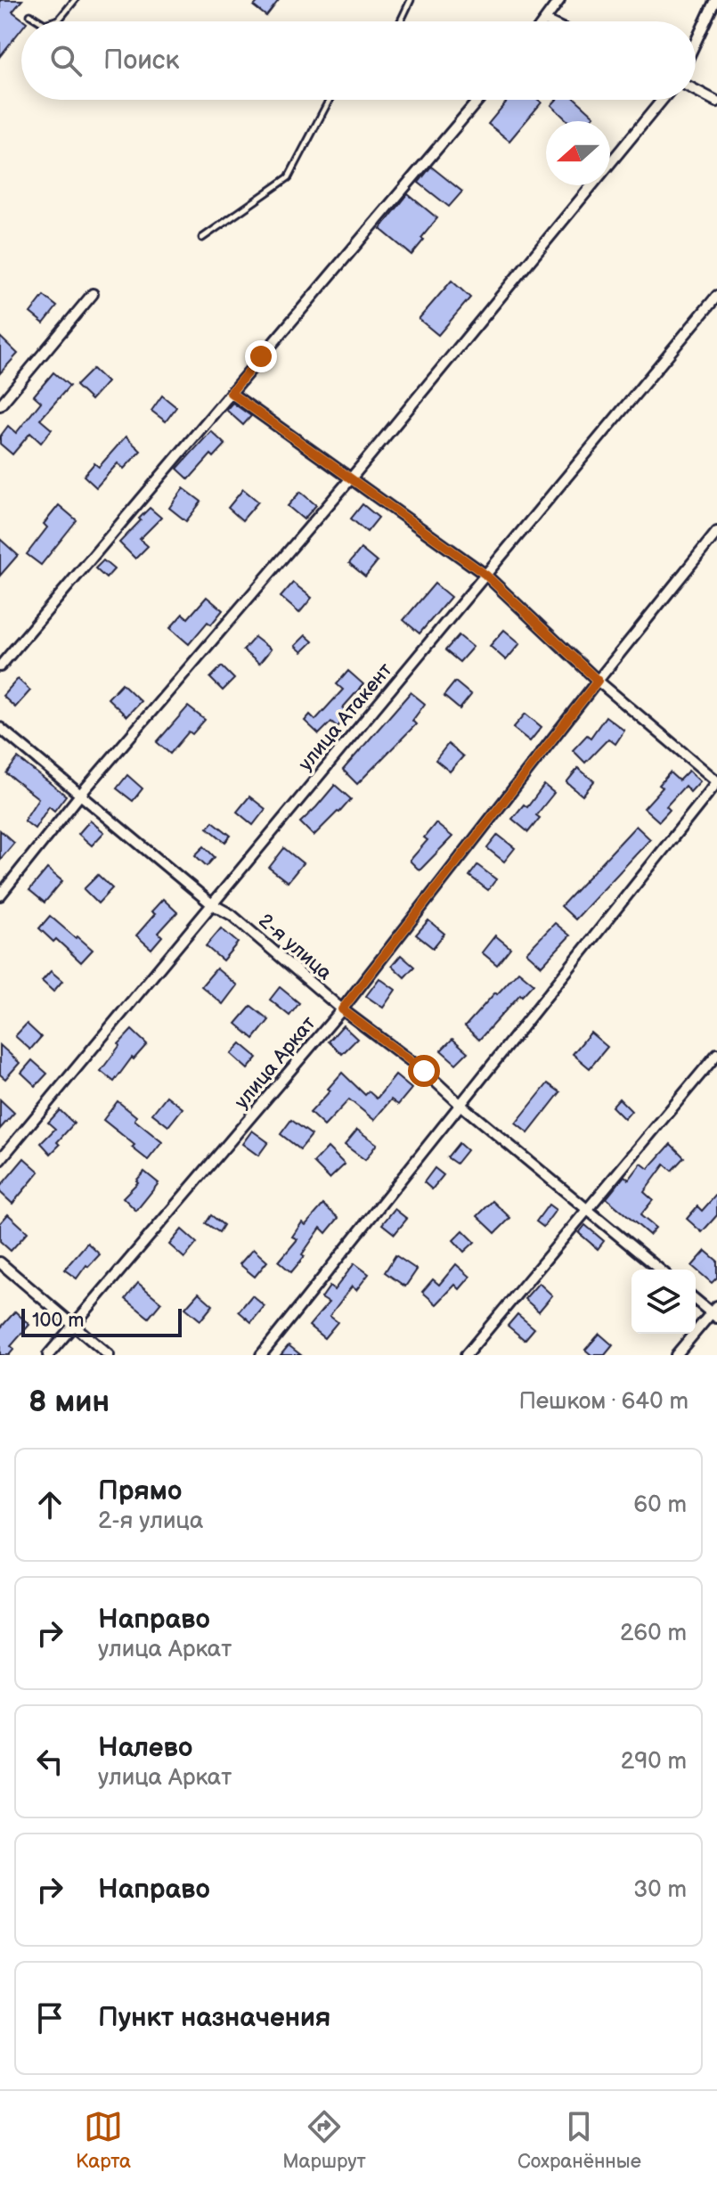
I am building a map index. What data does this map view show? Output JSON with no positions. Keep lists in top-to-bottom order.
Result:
{
  "streets": {
    "street": ["улица Атакент", "2-я улица", "улица Аркат"]
  },
  "crossings": [
    ["улица Атакент", "2-я улица"],
    ["2-я улица", "улица Аркат"]
  ],
  "scale_bar": "100 m",
  "north": "left",
  "page": {
    "search": "Поиск",
    "scale": "100 m",
    "heading": ["8 мин", "Пешком · 640 m"],
    "list": [
      ["Прямо", "2-я улица", "60 m"],
      ["Направо", "улица Аркат", "260 m"],
      ["Налево", "улица Аркат", "290 m"],
      ["Направо", "30 m"],
      "Пункт назначения"
    ],
    "nav": ["Карта", "Маршрут", "Сохранённые"]
  }
}
